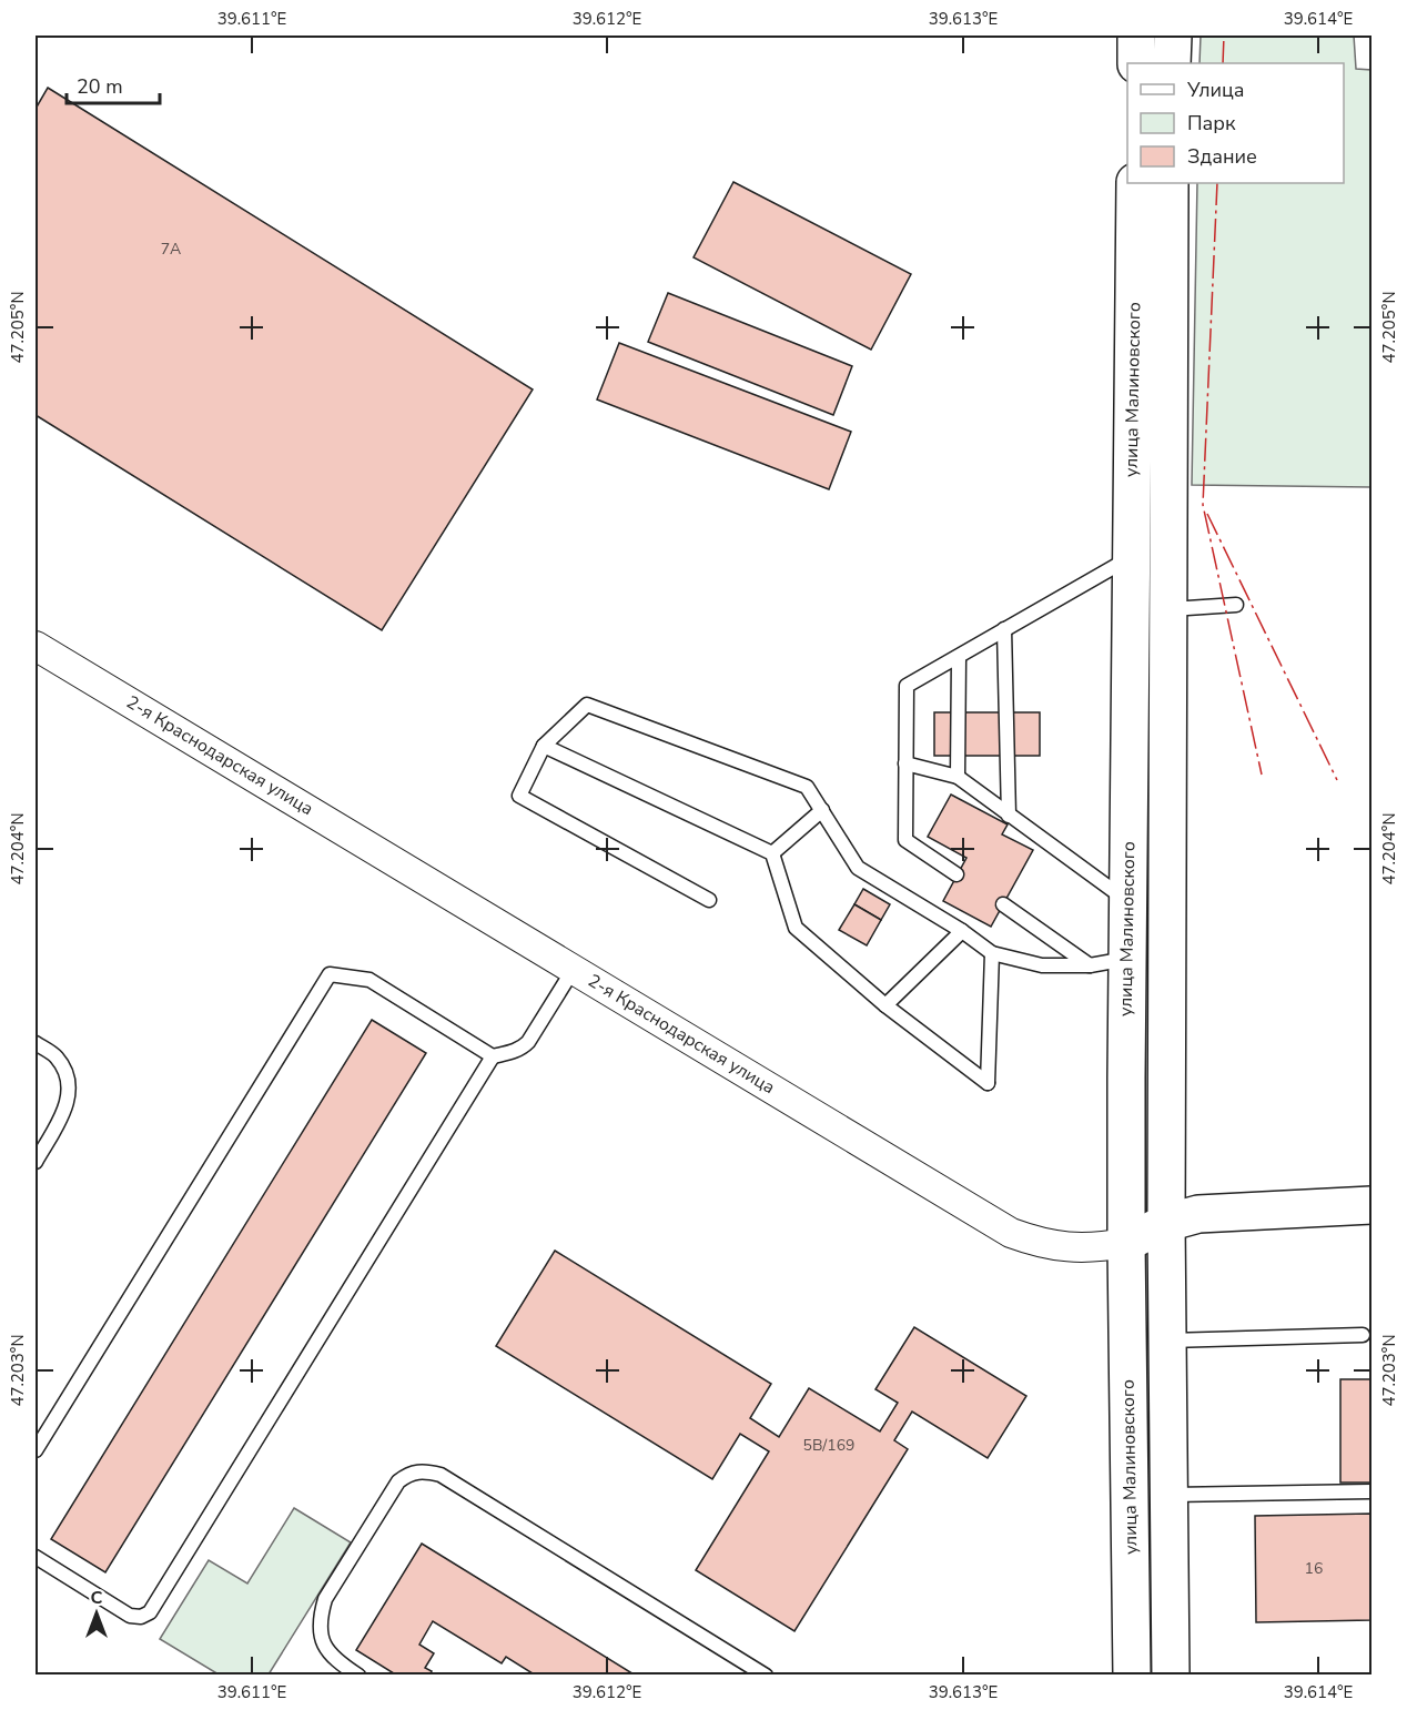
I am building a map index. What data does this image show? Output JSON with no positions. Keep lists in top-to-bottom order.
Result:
{
  "streets": {
    "main road": ["улица Малиновского", "2-я Краснодарская улица"]
  },
  "crossings": [
    ["улица Малиновского", "2-я Краснодарская улица"]
  ],
  "house_numbers": ["7А", "5В/169", "16"],
  "legend": ["Улица", "Парк", "Здание"],
  "scale_bar": "20 m",
  "north": "top",
  "coordinates": [
    "39.611°E",
    "39.612°E",
    "39.613°E",
    "39.614°E",
    "47.205°N",
    "47.204°N",
    "47.203°N"
  ]
}
